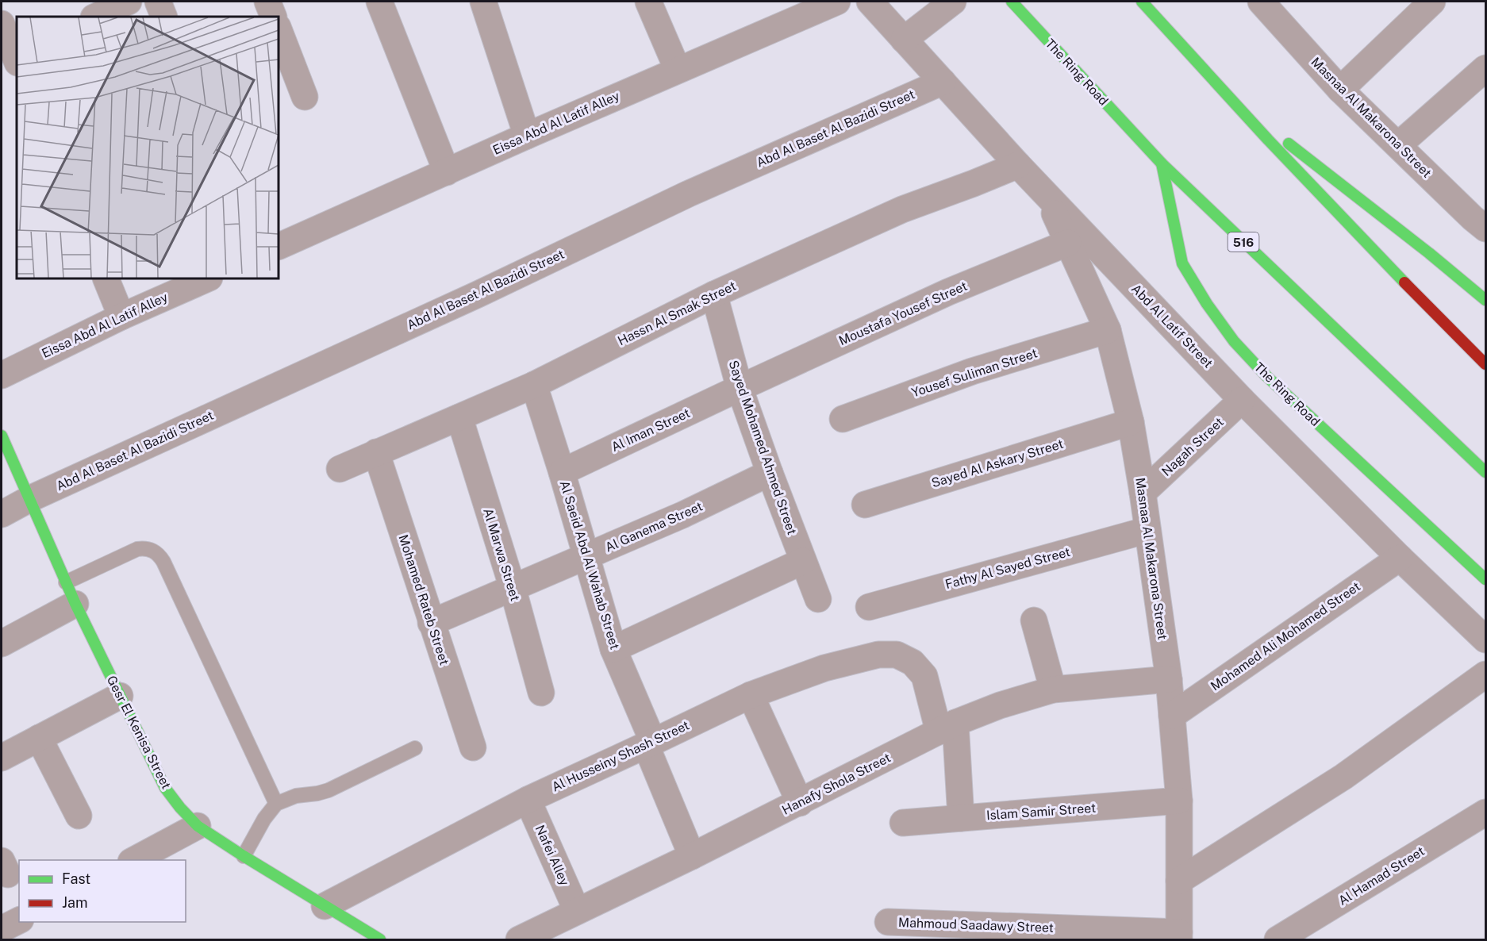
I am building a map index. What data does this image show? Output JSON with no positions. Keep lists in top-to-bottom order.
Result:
{
  "streets": {
    "main road": ["The Ring Road", "516", "Gesr El Kenisa Street"],
    "street": [
      "Masnaa Al Makarona Street",
      "Eissa Abd Al Latif Alley",
      "Abd Al Baset Al Bazidi Street",
      "Hassn Al Smak Street",
      "Moustafa Yousef Street",
      "Abd Al Latif Street",
      "Yousef Suliman Street",
      "Al Iman Street",
      "Nagah Street",
      "Sayed Mohamed Ahmed Street",
      "Sayed Al Askary Street",
      "Al Ganema Street",
      "Al Marwa Street",
      "Al Saeid Abd Al Wahab Street",
      "Fathy Al Sayed Street",
      "Mohamed Rateb Street",
      "Mohamed Ali Mohamed Street",
      "Al Husseiny Shash Street",
      "Hanafy Shola Street",
      "Islam Samir Street",
      "Nafei Alley",
      "Al Hamad Street",
      "Mahmoud Saadawy Street"
    ]
  },
  "crossings": [
    ["Masnaa Al Makarona Street", "Moustafa Yousef Street"],
    ["Masnaa Al Makarona Street", "Abd Al Latif Street"],
    ["Masnaa Al Makarona Street", "Yousef Suliman Street"],
    ["Masnaa Al Makarona Street", "Nagah Street"],
    ["Masnaa Al Makarona Street", "Sayed Al Askary Street"],
    ["Masnaa Al Makarona Street", "Fathy Al Sayed Street"],
    ["Masnaa Al Makarona Street", "Mohamed Ali Mohamed Street"],
    ["Masnaa Al Makarona Street", "Hanafy Shola Street"],
    ["Masnaa Al Makarona Street", "Islam Samir Street"],
    ["Masnaa Al Makarona Street", "Mahmoud Saadawy Street"],
    ["Abd Al Baset Al Bazidi Street", "Abd Al Latif Street"],
    ["Abd Al Baset Al Bazidi Street", "Gesr El Kenisa Street"],
    ["Hassn Al Smak Street", "Abd Al Latif Street"],
    ["Hassn Al Smak Street", "Sayed Mohamed Ahmed Street"],
    ["Hassn Al Smak Street", "Al Marwa Street"],
    ["Hassn Al Smak Street", "Al Saeid Abd Al Wahab Street"],
    ["Hassn Al Smak Street", "Mohamed Rateb Street"],
    ["Moustafa Yousef Street", "Al Iman Street"],
    ["Moustafa Yousef Street", "Sayed Mohamed Ahmed Street"],
    ["Abd Al Latif Street", "Nagah Street"],
    ["Abd Al Latif Street", "Mohamed Ali Mohamed Street"],
    ["Al Iman Street", "Sayed Mohamed Ahmed Street"],
    ["Al Iman Street", "Al Saeid Abd Al Wahab Street"],
    ["Sayed Mohamed Ahmed Street", "Al Ganema Street"],
    ["Al Ganema Street", "Al Marwa Street"],
    ["Al Ganema Street", "Al Saeid Abd Al Wahab Street"],
    ["Al Ganema Street", "Mohamed Rateb Street"],
    ["Al Saeid Abd Al Wahab Street", "Al Husseiny Shash Street"],
    ["Al Saeid Abd Al Wahab Street", "Hanafy Shola Street"],
    ["Gesr El Kenisa Street", "Al Husseiny Shash Street"],
    ["Al Husseiny Shash Street", "Hanafy Shola Street"],
    ["Al Husseiny Shash Street", "Nafei Alley"],
    ["Hanafy Shola Street", "Nafei Alley"]
  ],
  "legend": ["Fast", "Jam"]
}
